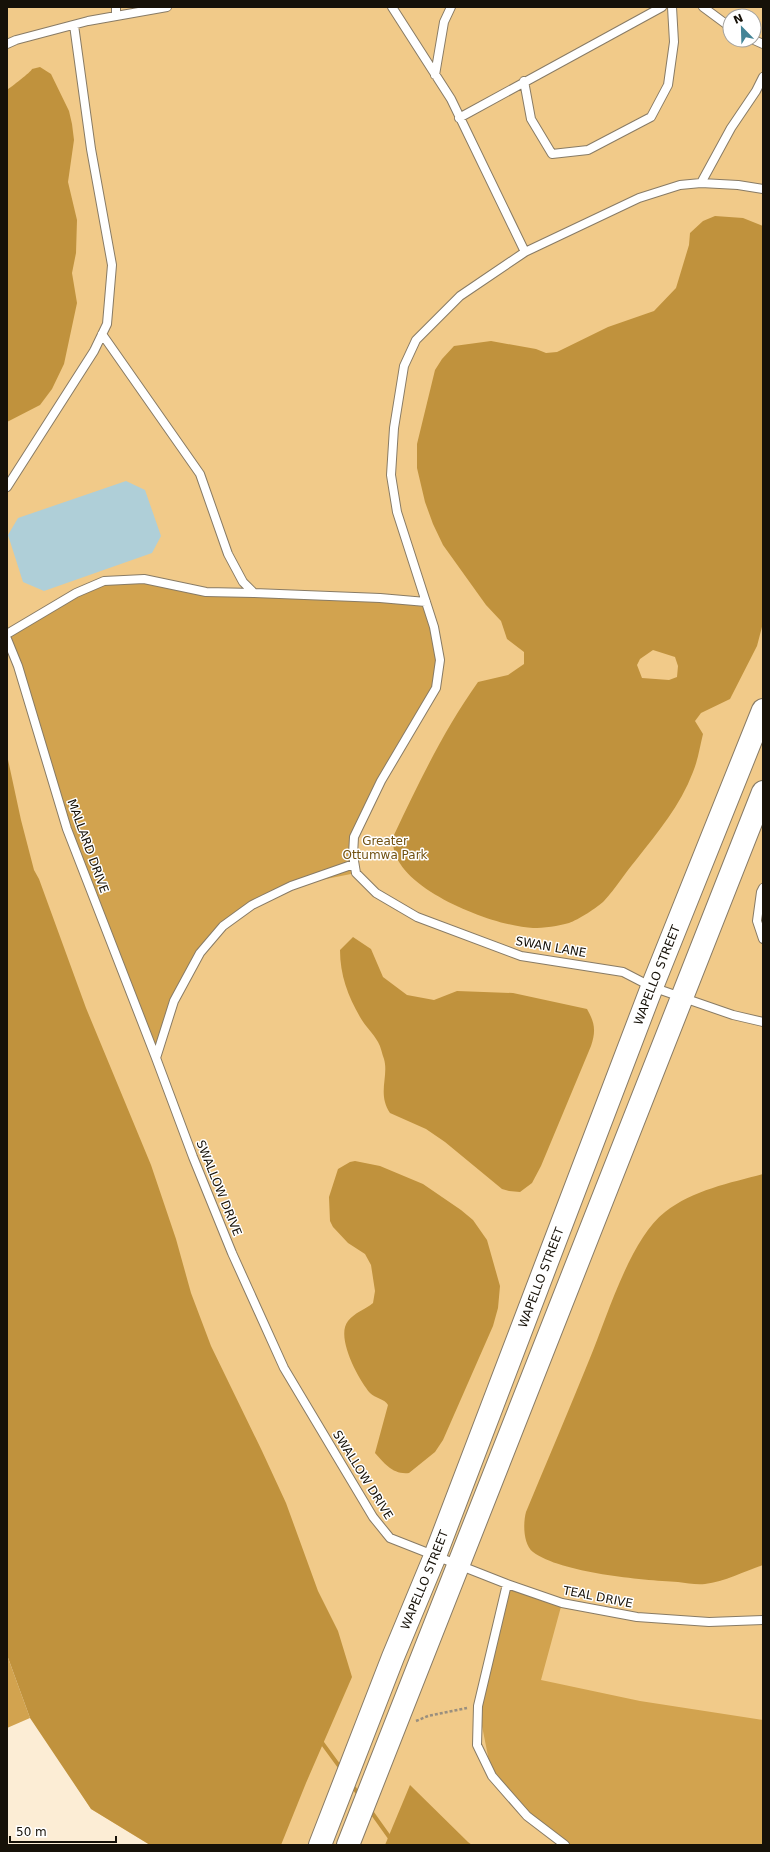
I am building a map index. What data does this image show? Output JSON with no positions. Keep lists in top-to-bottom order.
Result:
{
  "streets": {
    "main road": ["WAPELLO STREET"],
    "lane": [
      "MALLARD DRIVE",
      "SWAN LANE",
      "SWALLOW DRIVE",
      "TEAL DRIVE"
    ]
  },
  "crossings": [
    ["MALLARD DRIVE", "SWALLOW DRIVE"],
    ["SWAN LANE", "WAPELLO STREET"],
    ["WAPELLO STREET", "SWALLOW DRIVE"],
    ["WAPELLO STREET", "TEAL DRIVE"],
    ["SWALLOW DRIVE", "TEAL DRIVE"]
  ],
  "parks": ["Greater Ottumwa Park"],
  "scale_bar": "50 m",
  "north": "top left"
}
